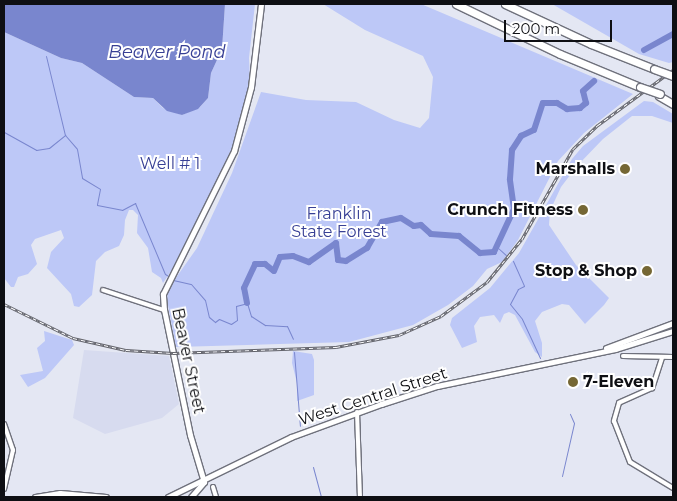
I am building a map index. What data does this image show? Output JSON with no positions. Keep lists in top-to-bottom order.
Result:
{
  "streets": {
    "main road": ["Beaver Street", "West Central Street"]
  },
  "crossings": [
    ["Beaver Street", "West Central Street"]
  ],
  "water": ["Beaver Pond"],
  "parks": ["Well # 1", "Franklin State Forest"],
  "places": [
    "Marshalls",
    "Crunch Fitness",
    "Stop & Shop",
    "7-Eleven"
  ],
  "scale_bar": "200 m"
}
